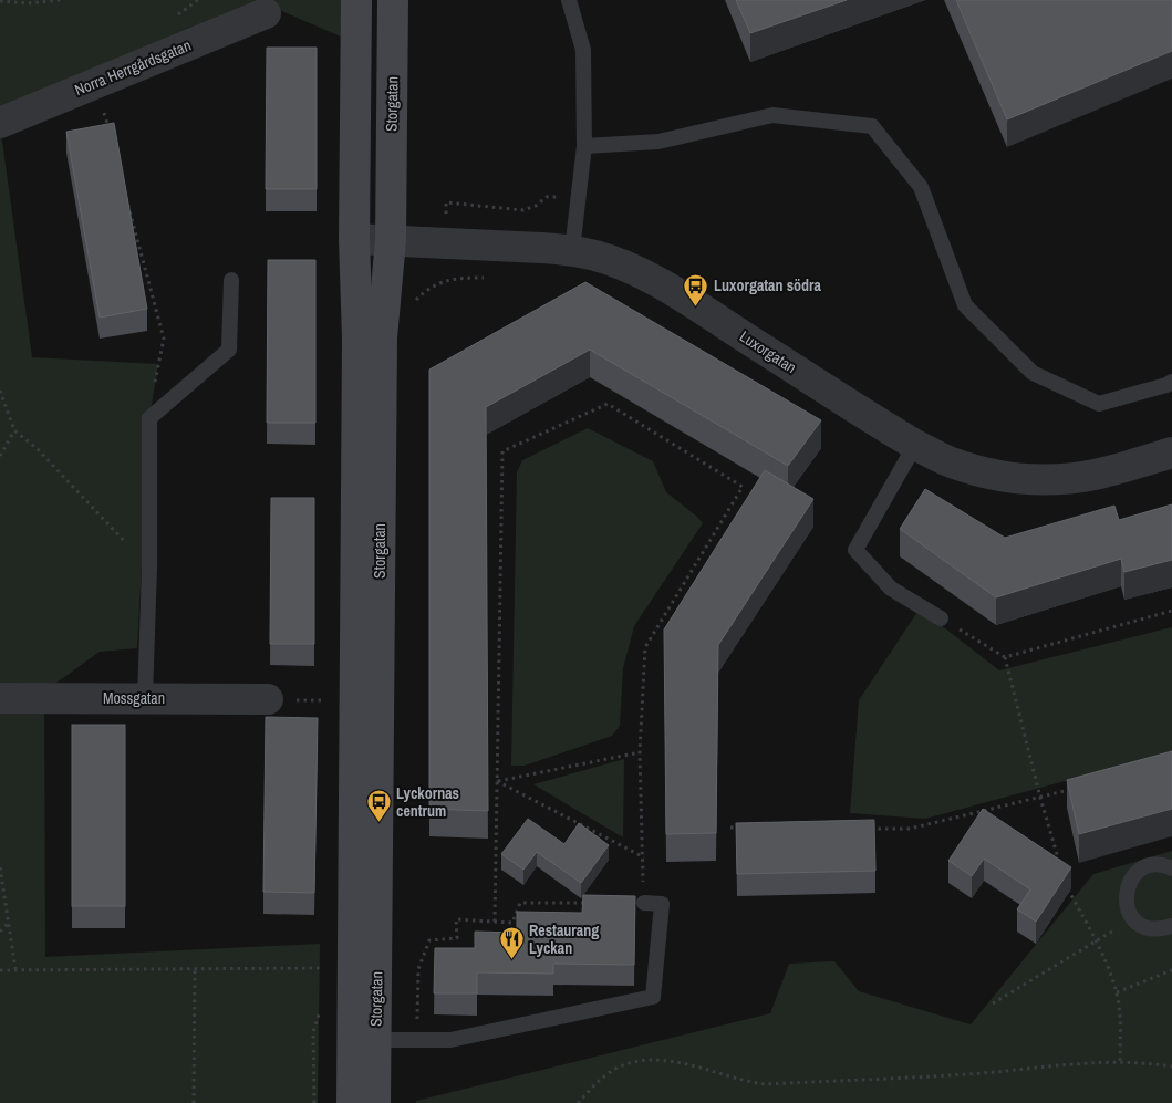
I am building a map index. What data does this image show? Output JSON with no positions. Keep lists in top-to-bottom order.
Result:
{
  "streets": {
    "main road": ["Storgatan"],
    "street": ["Norra Herrgårdsgatan", "Luxorgatan", "Mossgatan"]
  },
  "crossings": [
    ["Storgatan", "Luxorgatan"]
  ],
  "places": {
    "bus stop": ["Luxorgatan södra", "Lyckornas centrum"],
    "restaurant": ["Restaurang Lyckan"]
  }
}
